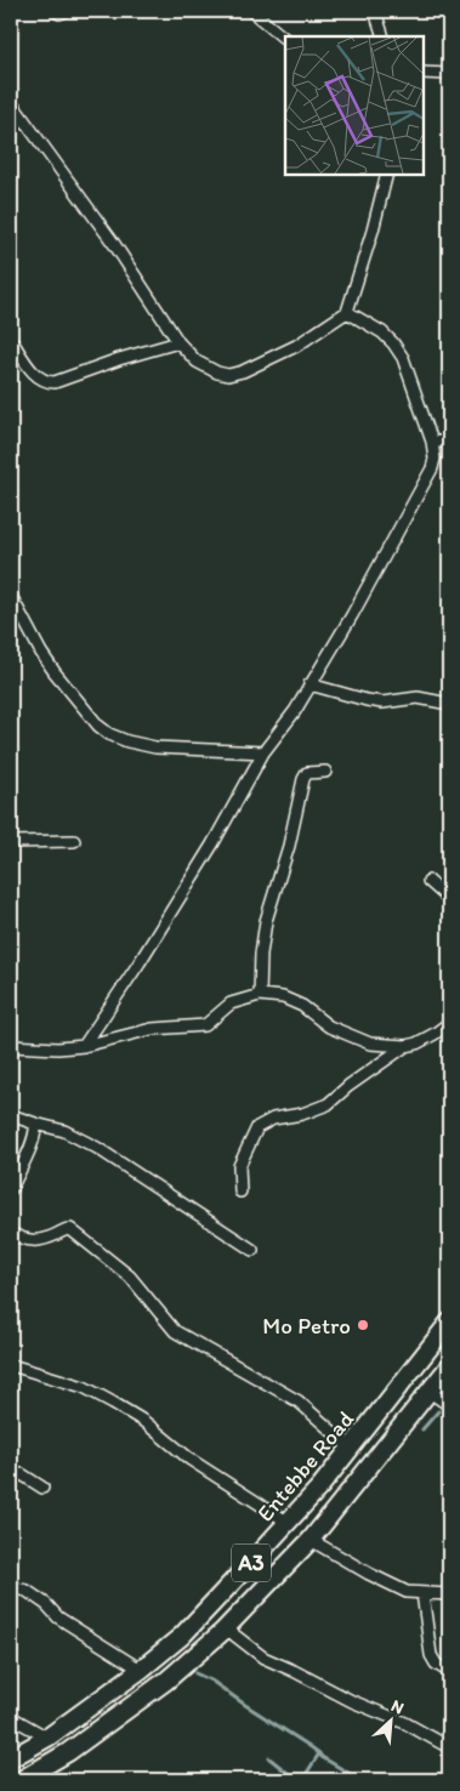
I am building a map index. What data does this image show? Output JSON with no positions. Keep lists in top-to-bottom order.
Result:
{
  "streets": {
    "main road": ["Entebbe Road", "A3"]
  },
  "places": ["Mo Petro"],
  "north": "top right"
}
